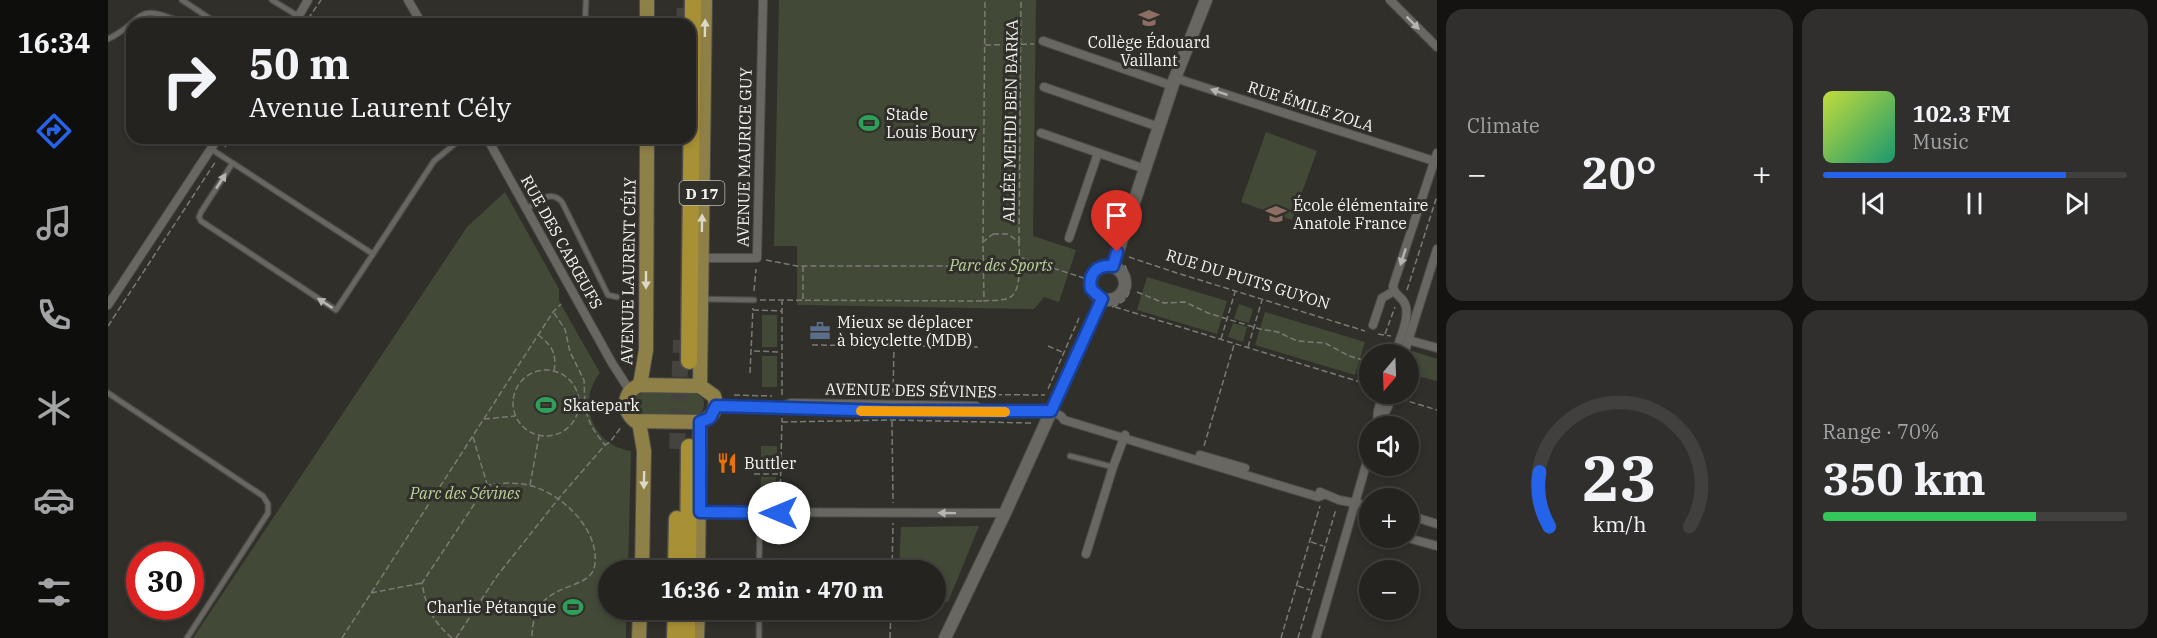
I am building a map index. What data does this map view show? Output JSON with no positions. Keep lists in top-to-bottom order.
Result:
{
  "streets": {
    "main road": ["D 17", "AVENUE LAURENT CÉLY"],
    "street": [
      "RUE ÉMILE ZOLA",
      "AVENUE MAURICE GUY",
      "RUE DES CABŒUFS",
      "AVENUE DES SÉVINES"
    ],
    "path": ["ALLÉE MEHDI BEN BARKA", "RUE DU PUITS GUYON"]
  },
  "crossings": [
    ["AVENUE MAURICE GUY", "D 17"],
    ["RUE DES CABŒUFS", "AVENUE LAURENT CÉLY"]
  ],
  "one_way": ["RUE ÉMILE ZOLA"],
  "parks": ["Parc des Sports", "Parc des Sévines"],
  "places": {
    "school or university": ["Collège Édouard Vaillant", "École élémentaire Anatole France"],
    "sports": ["Stade Louis Boury", "Skatepark", "Charlie Pétanque"],
    "office": ["Mieux se déplacer à bicyclette (MDB)"],
    "restaurant": ["Buttler"]
  },
  "north": "bottom",
  "page": {
    "tabs": "16:34",
    "tile": [
      "Climate",
      ["Range · 70%", "350 km"]
    ],
    "turn": ["50 m", "Avenue Laurent Cély"],
    "song": ["102.3 FM", "Music"],
    "heat": ["−", "20°", "+"],
    "map_buttons": ["+", "−"],
    "limit": "30",
    "trip": "16:36 · 2 min · 470 m",
    "gauge": ["23", "km/h"]
  }
}
